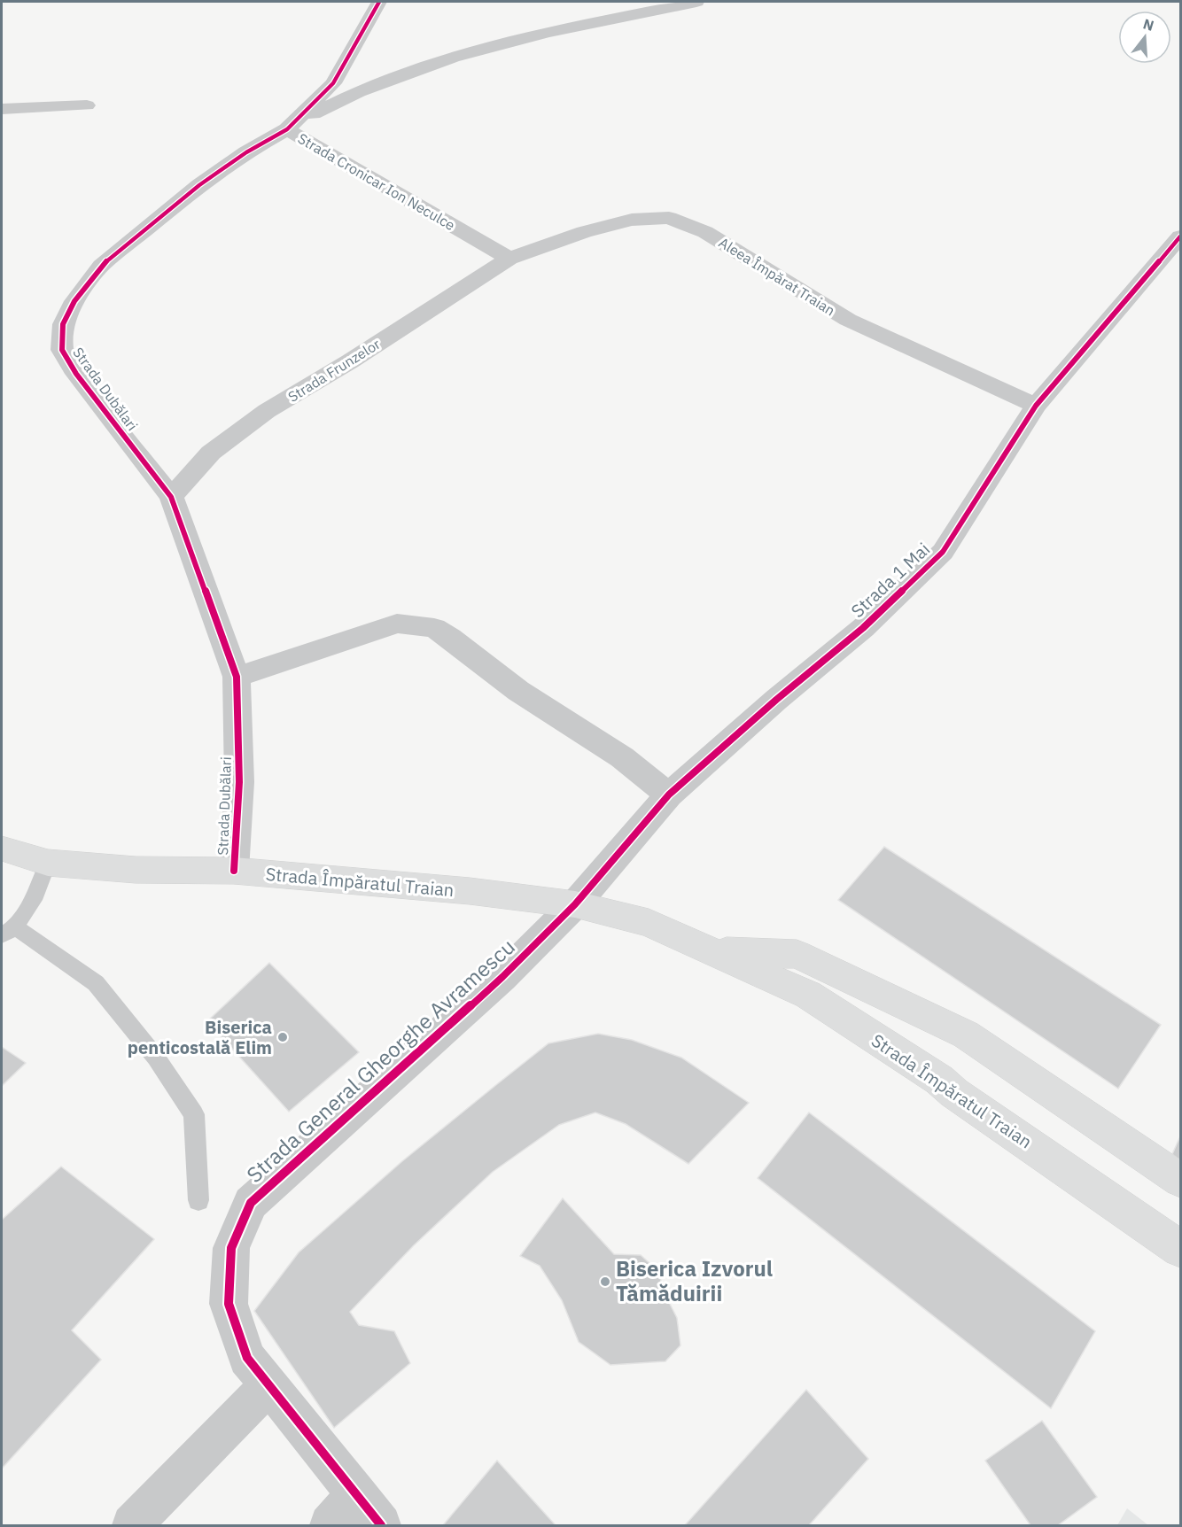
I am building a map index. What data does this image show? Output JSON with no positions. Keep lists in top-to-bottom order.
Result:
{
  "streets": {
    "main road": ["Strada Împăratul Traian"],
    "street": [
      "Strada Cronicar Ion Neculce",
      "Aleea Împărat Traian",
      "Strada Frunzelor",
      "Strada Dubălari",
      "Strada 1 Mai",
      "Strada General Gheorghe Avramescu"
    ]
  },
  "crossings": [
    ["Strada Cronicar Ion Neculce", "Aleea Împărat Traian"],
    ["Strada Cronicar Ion Neculce", "Strada Frunzelor"],
    ["Strada Cronicar Ion Neculce", "Strada Dubălari"],
    ["Aleea Împărat Traian", "Strada Frunzelor"],
    ["Aleea Împărat Traian", "Strada 1 Mai"],
    ["Strada Frunzelor", "Strada Dubălari"],
    ["Strada Dubălari", "Strada Împăratul Traian"],
    ["Strada 1 Mai", "Strada Împăratul Traian"],
    ["Strada 1 Mai", "Strada General Gheorghe Avramescu"],
    ["Strada Împăratul Traian", "Strada General Gheorghe Avramescu"]
  ],
  "places": ["Biserica penticostală Elim", "Biserica Izvorul Tămăduirii"],
  "north": "top"
}
